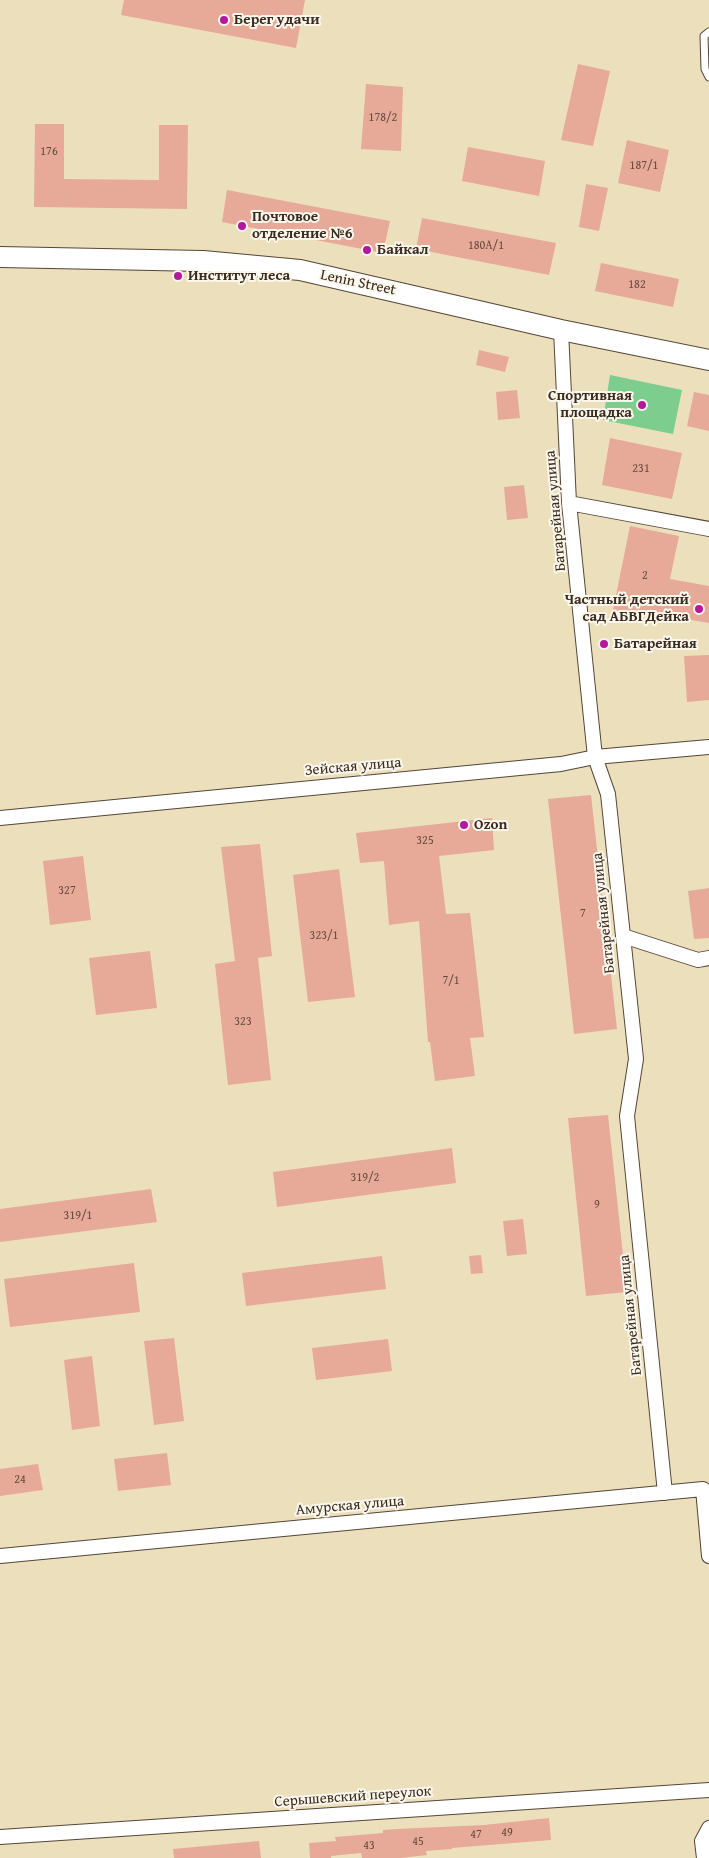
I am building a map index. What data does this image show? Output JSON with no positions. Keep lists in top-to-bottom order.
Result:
{
  "streets": {
    "main road": ["Lenin Street"],
    "street": [
      "Батарейная улица",
      "Зейская улица",
      "Амурская улица",
      "Серышевский переулок"
    ]
  },
  "crossings": [
    ["Lenin Street", "Батарейная улица"],
    ["Батарейная улица", "Зейская улица"],
    ["Батарейная улица", "Амурская улица"]
  ],
  "places": [
    "Берег удачи",
    "Почтовое отделение №6",
    "Байкал",
    "Институт леса",
    "Спортивная площадка",
    "Частный детский сад АБВГДейка",
    "Батарейная",
    "Ozon"
  ],
  "house_numbers": [
    "178/2",
    "176",
    "187/1",
    "180А/1",
    "182",
    "231",
    "2",
    "325",
    "327",
    "7",
    "323/1",
    "7/1",
    "323",
    "319/2",
    "9",
    "319/1",
    "24",
    "49",
    "47",
    "45",
    "43"
  ]
}
